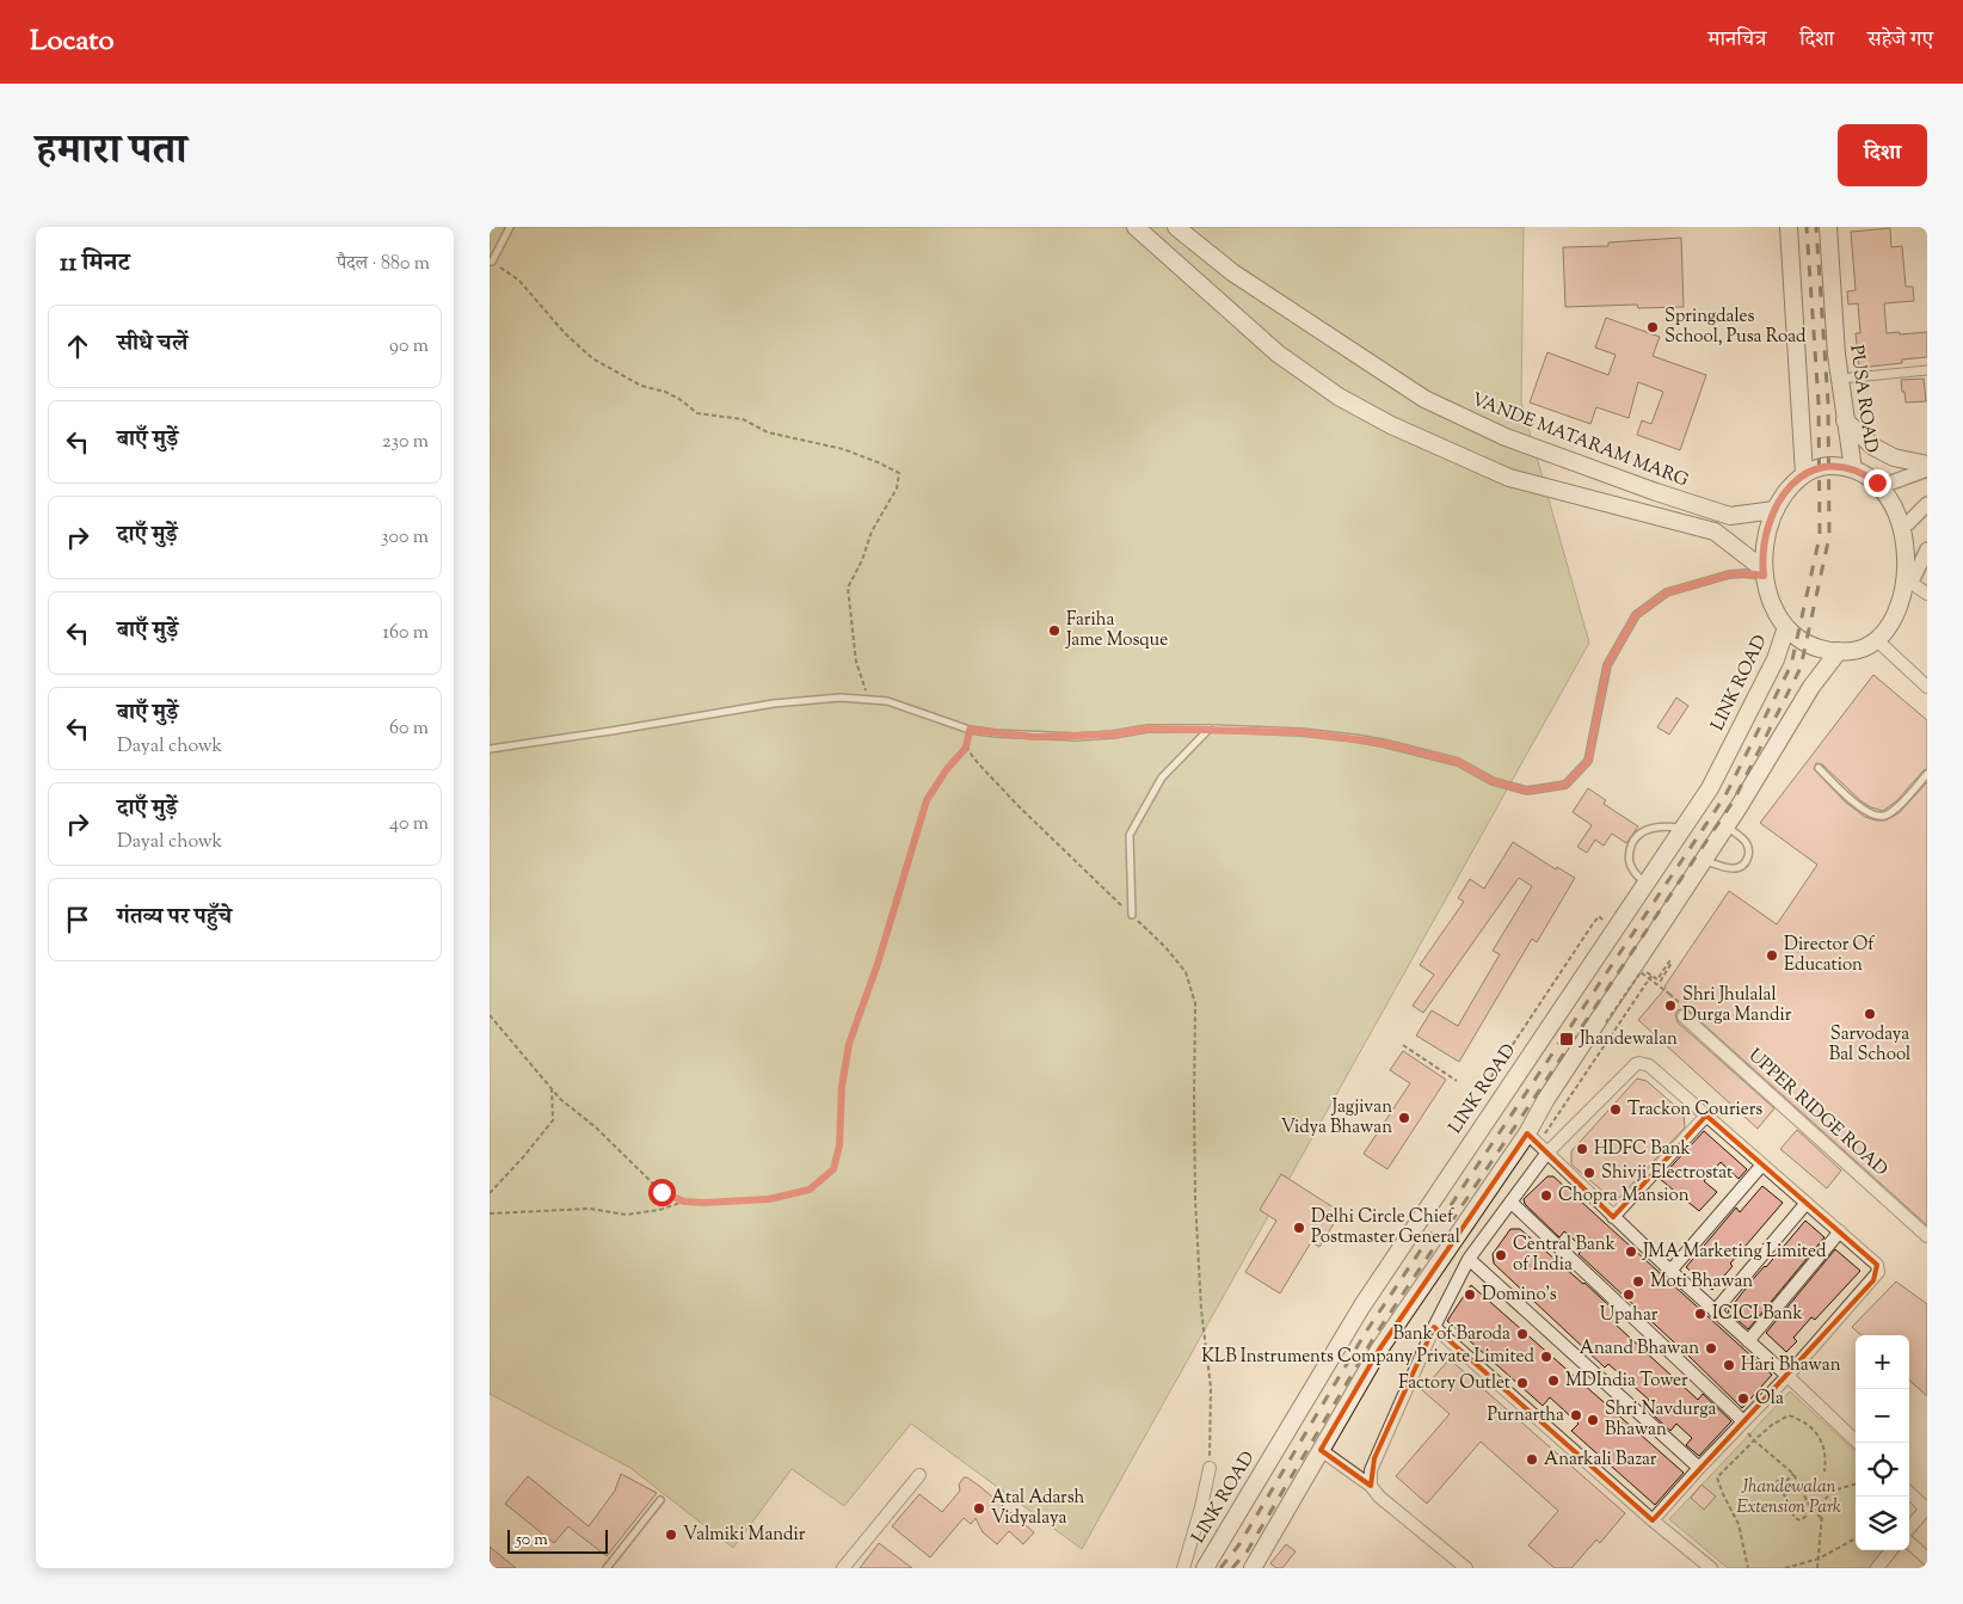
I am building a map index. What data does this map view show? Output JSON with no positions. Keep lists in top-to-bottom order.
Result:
{
  "streets": {
    "main road": ["PUSA ROAD", "VANDE MATARAM MARG", "LINK ROAD"],
    "street": ["UPPER RIDGE ROAD"]
  },
  "crossings": [
    ["PUSA ROAD", "VANDE MATARAM MARG"],
    ["PUSA ROAD", "LINK ROAD"],
    ["VANDE MATARAM MARG", "LINK ROAD"]
  ],
  "parks": ["Jhandewalan Extension Park"],
  "places": {
    "other": [
      "Springdales School, Pusa Road",
      "Fariha Jame Mosque",
      "Director Of Education",
      "Shri Jhulalal Durga Mandir",
      "Sarvodaya Bal School",
      "Trackon Couriers",
      "Jagjivan Vidya Bhawan",
      "HDFC Bank",
      "Shivji Electrostat",
      "Chopra Mansion",
      "Delhi Circle Chief Postmaster General",
      "JMA Marketing Limited",
      "Central Bank of India",
      "Moti Bhawan",
      "Domino's",
      "Upahar",
      "ICICI Bank",
      "Bank of Baroda",
      "Anand Bhawan",
      "KLB Instruments Company Private Limited",
      "Hari Bhawan",
      "MDIndia Tower",
      "Factory Outlet",
      "Ola",
      "Purnartha",
      "Shri Navdurga Bhawan",
      "Anarkali Bazar",
      "Atal Adarsh Vidyalaya",
      "Valmiki Mandir"
    ],
    "transit": ["Jhandewalan"]
  },
  "scale_bar": "50 m",
  "page": {
    "header": "Locato",
    "nav": ["मानचित्र", "दिशा", "सहेजे गए"],
    "title": "हमारा पता",
    "buttons": "दिशा",
    "heading": ["11 मिनट", "पैदल · 880 m"],
    "list": [
      ["सीधे चलें", "90 m"],
      ["बाएँ मुड़ें", "230 m"],
      ["दाएँ मुड़ें", "300 m"],
      ["बाएँ मुड़ें", "160 m"],
      ["बाएँ मुड़ें", "Dayal chowk", "60 m"],
      ["दाएँ मुड़ें", "Dayal chowk", "40 m"],
      "गंतव्य पर पहुँचे"
    ],
    "map_buttons": ["+", "−"],
    "scale": "50 m"
  }
}
